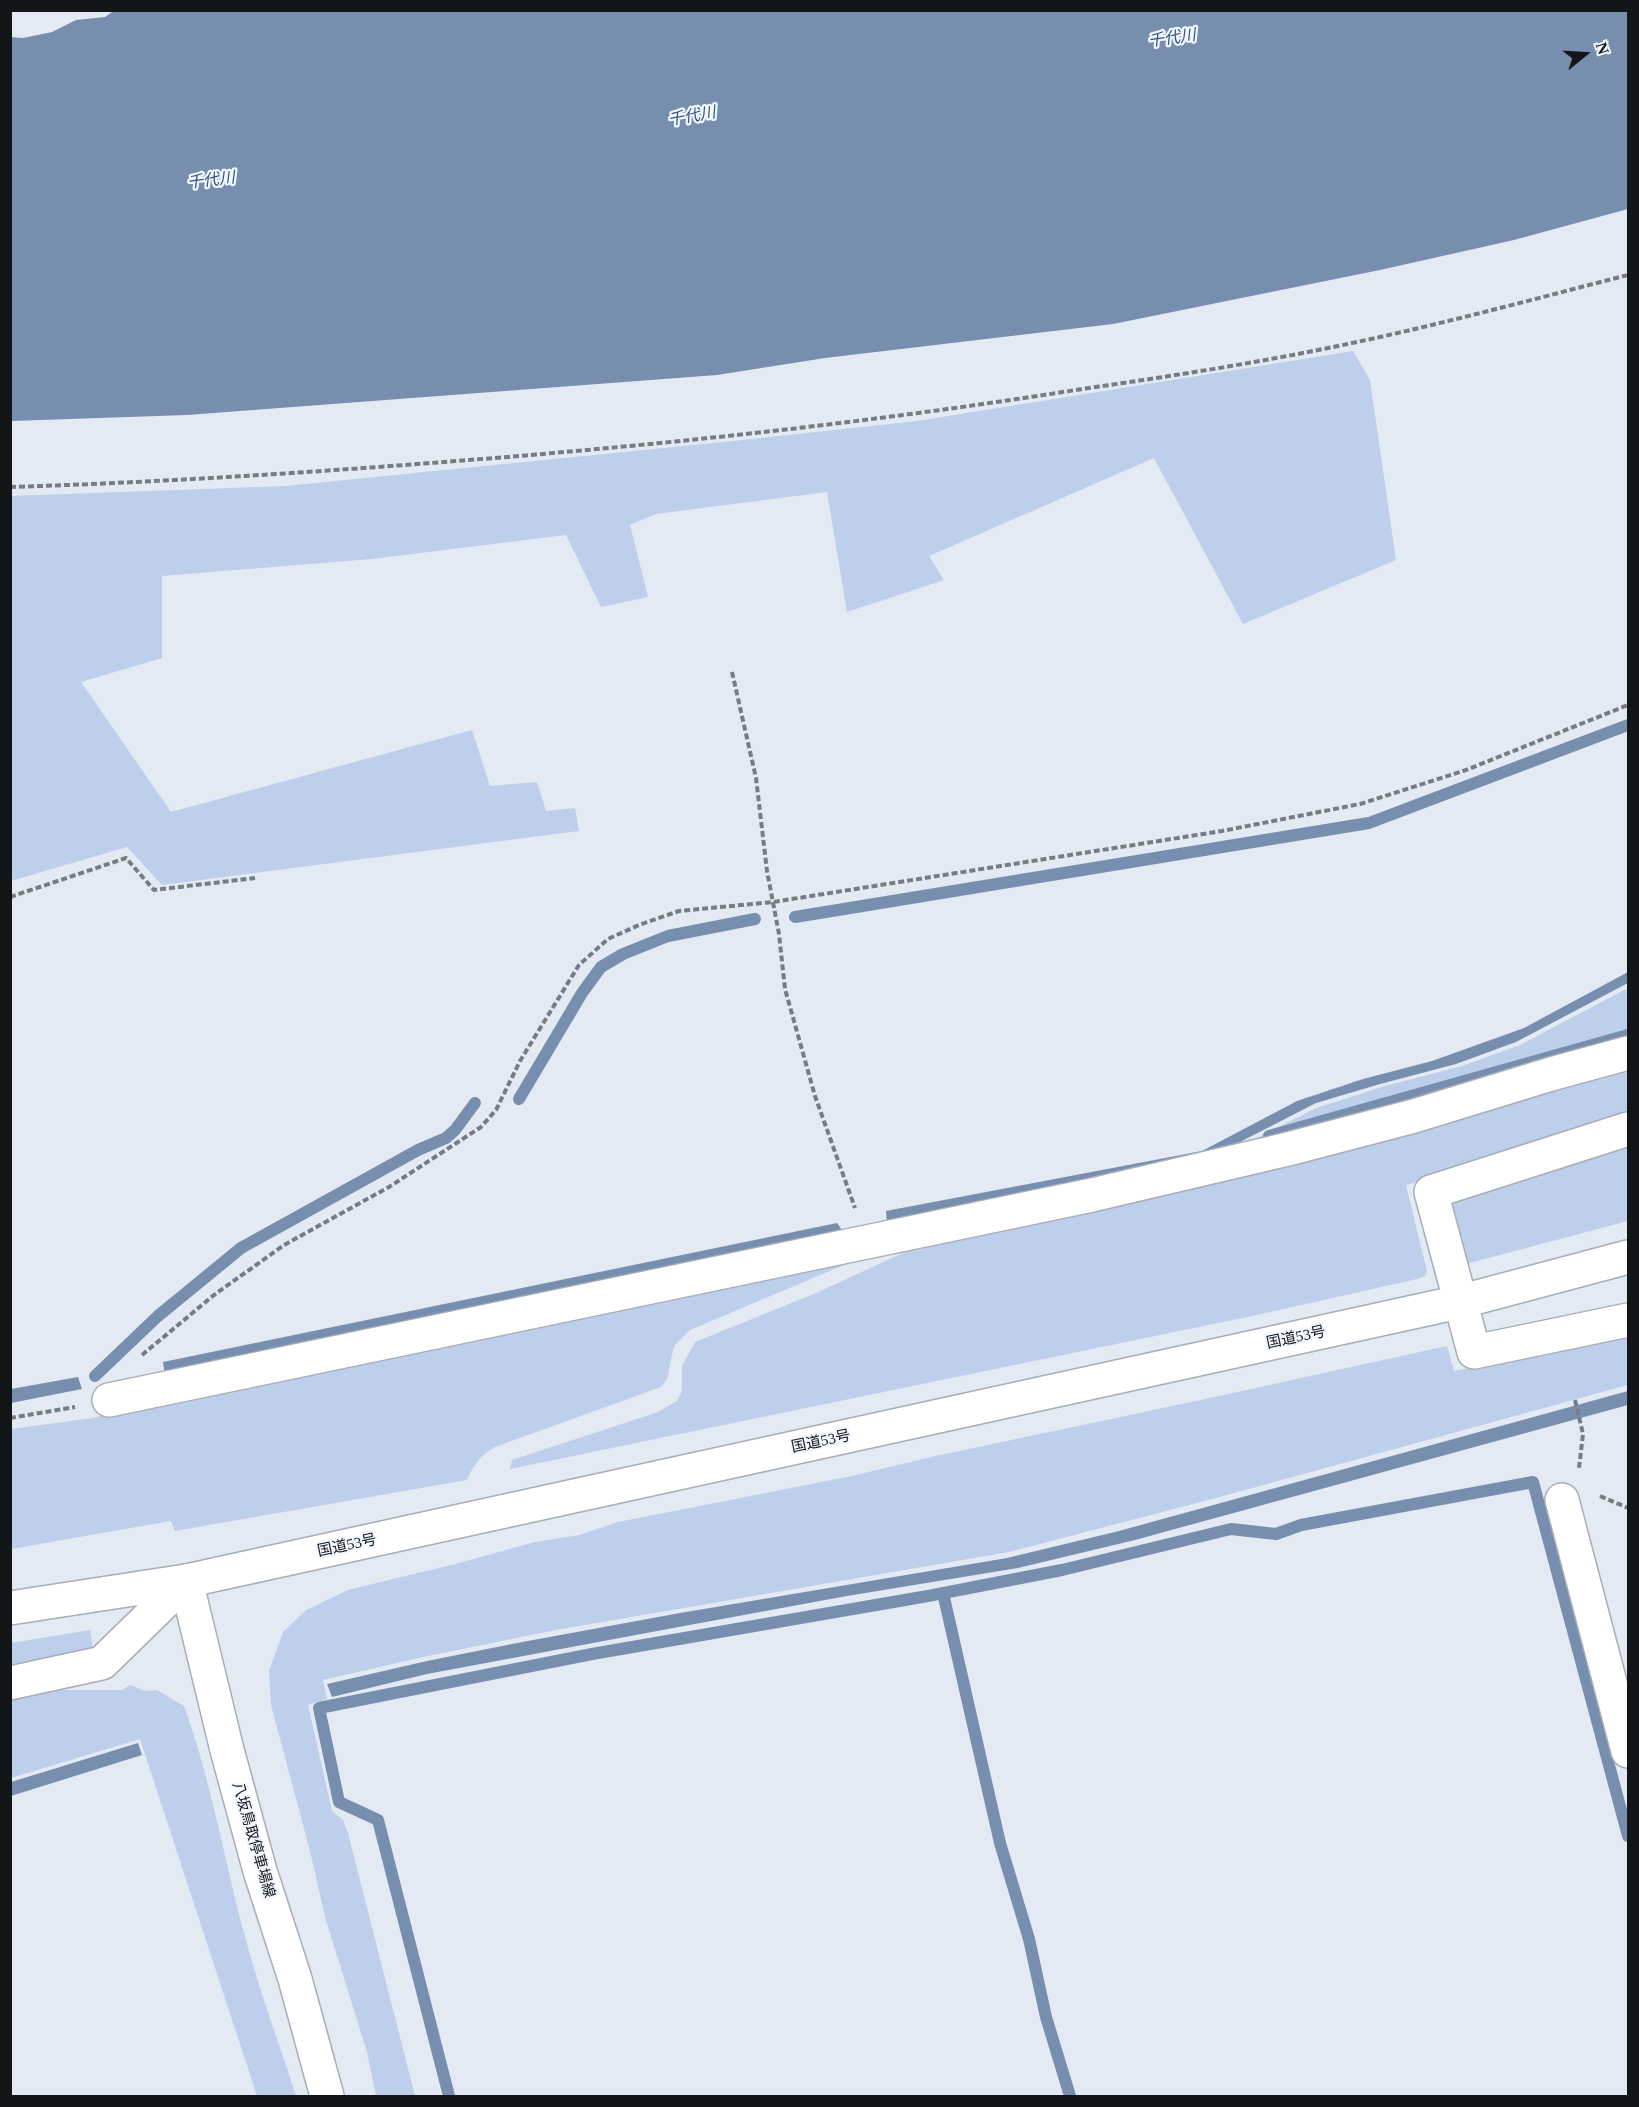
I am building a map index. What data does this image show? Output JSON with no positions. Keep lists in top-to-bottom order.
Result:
{
  "streets": {
    "main road": ["国道53号", "八坂鳥取停車場線"]
  },
  "crossings": [
    ["国道53号", "八坂鳥取停車場線"]
  ],
  "water": ["千代川"],
  "north": "right"
}
